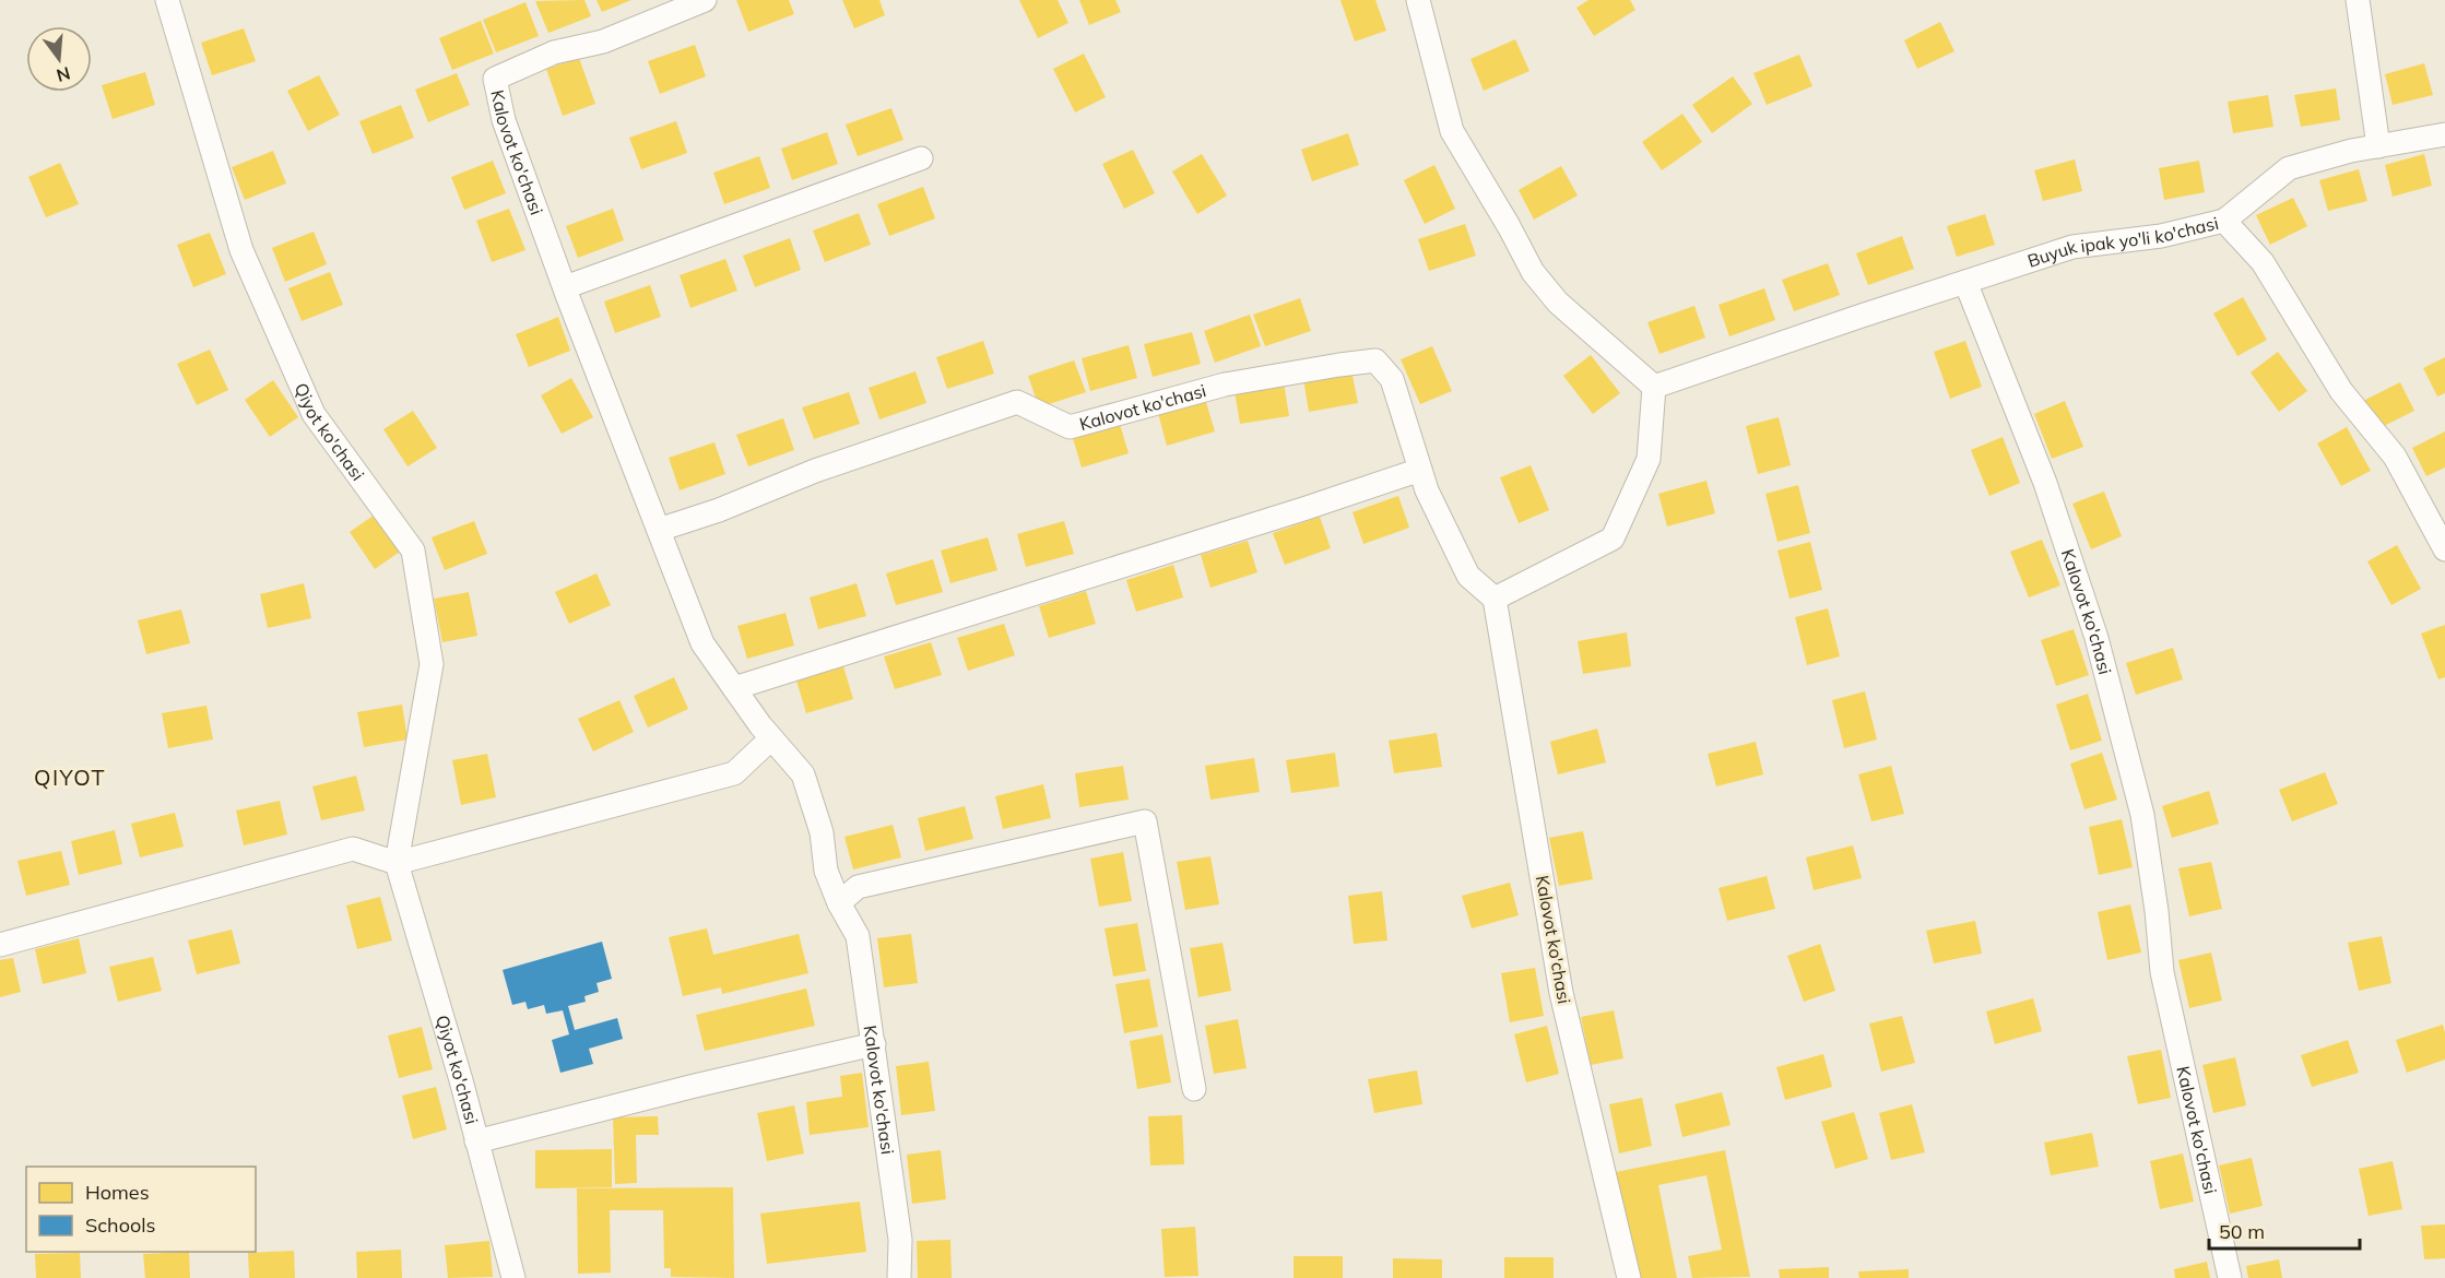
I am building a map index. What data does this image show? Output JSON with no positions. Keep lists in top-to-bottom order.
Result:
{
  "streets": {
    "street": ["Kalovot ko'chasi", "Buyuk ipak yo'li ko'chasi", "Qiyot ko'chasi"]
  },
  "crossings": [
    ["Kalovot ko'chasi", "Buyuk ipak yo'li ko'chasi"]
  ],
  "districts": ["QIYOT"],
  "legend": ["Homes", "Schools"],
  "scale_bar": "50 m",
  "north": "bottom"
}
